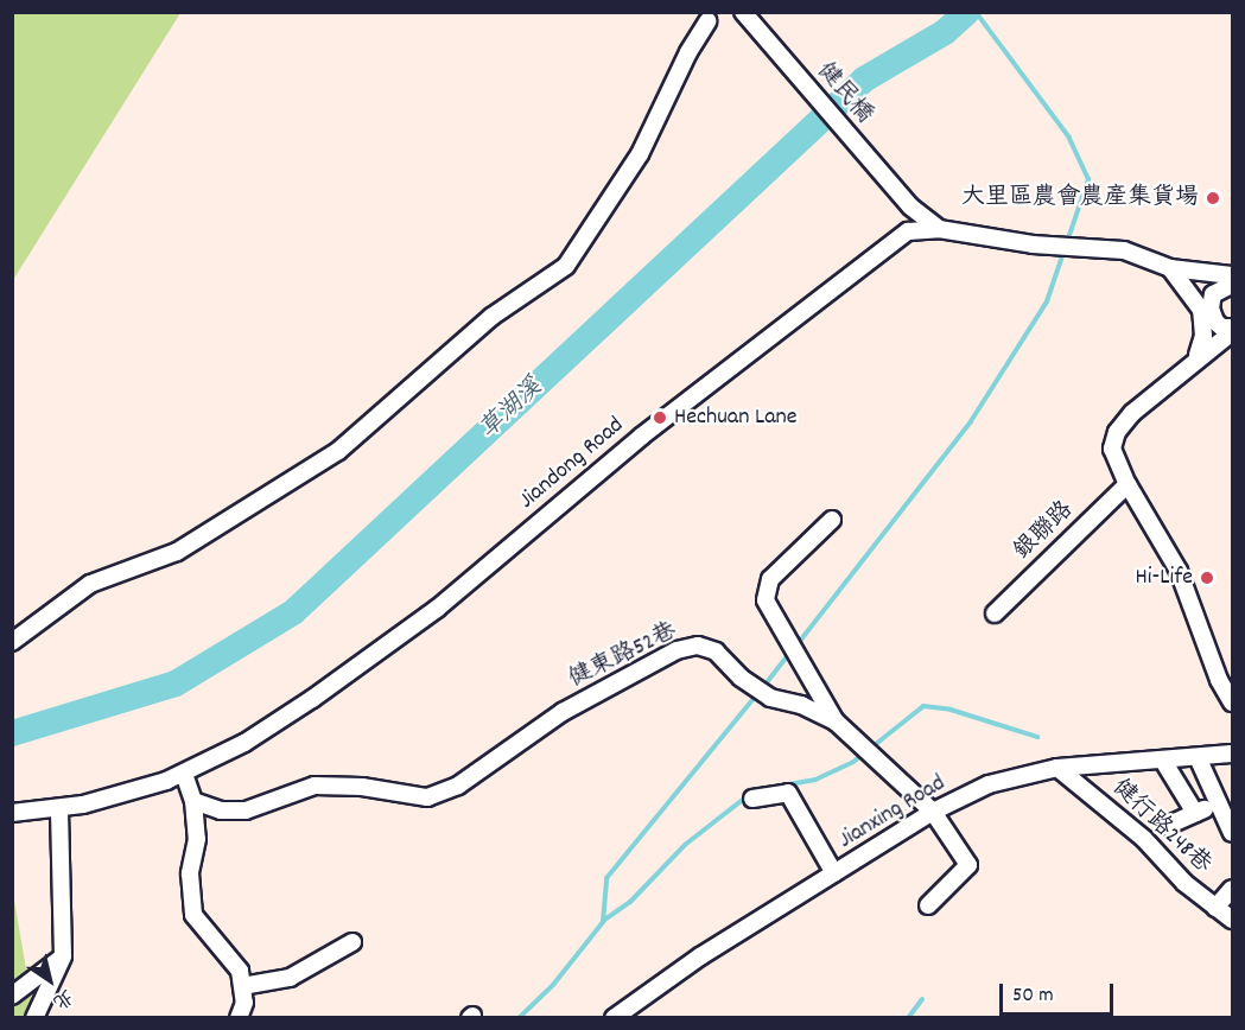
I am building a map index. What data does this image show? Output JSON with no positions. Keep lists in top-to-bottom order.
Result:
{
  "streets": {
    "street": [
      "健民橋",
      "Jiandong Road",
      "銀聯路",
      "健東路52巷",
      "Jianxing Road",
      "健行路248巷"
    ]
  },
  "crossings": [
    ["健民橋", "Jiandong Road"],
    ["Jianxing Road", "健行路248巷"]
  ],
  "water": ["草湖溪"],
  "places": ["大里區農會農產集貨場", "Hechuan Lane", "Hi-Life"],
  "scale_bar": "50 m",
  "north": "bottom right"
}
